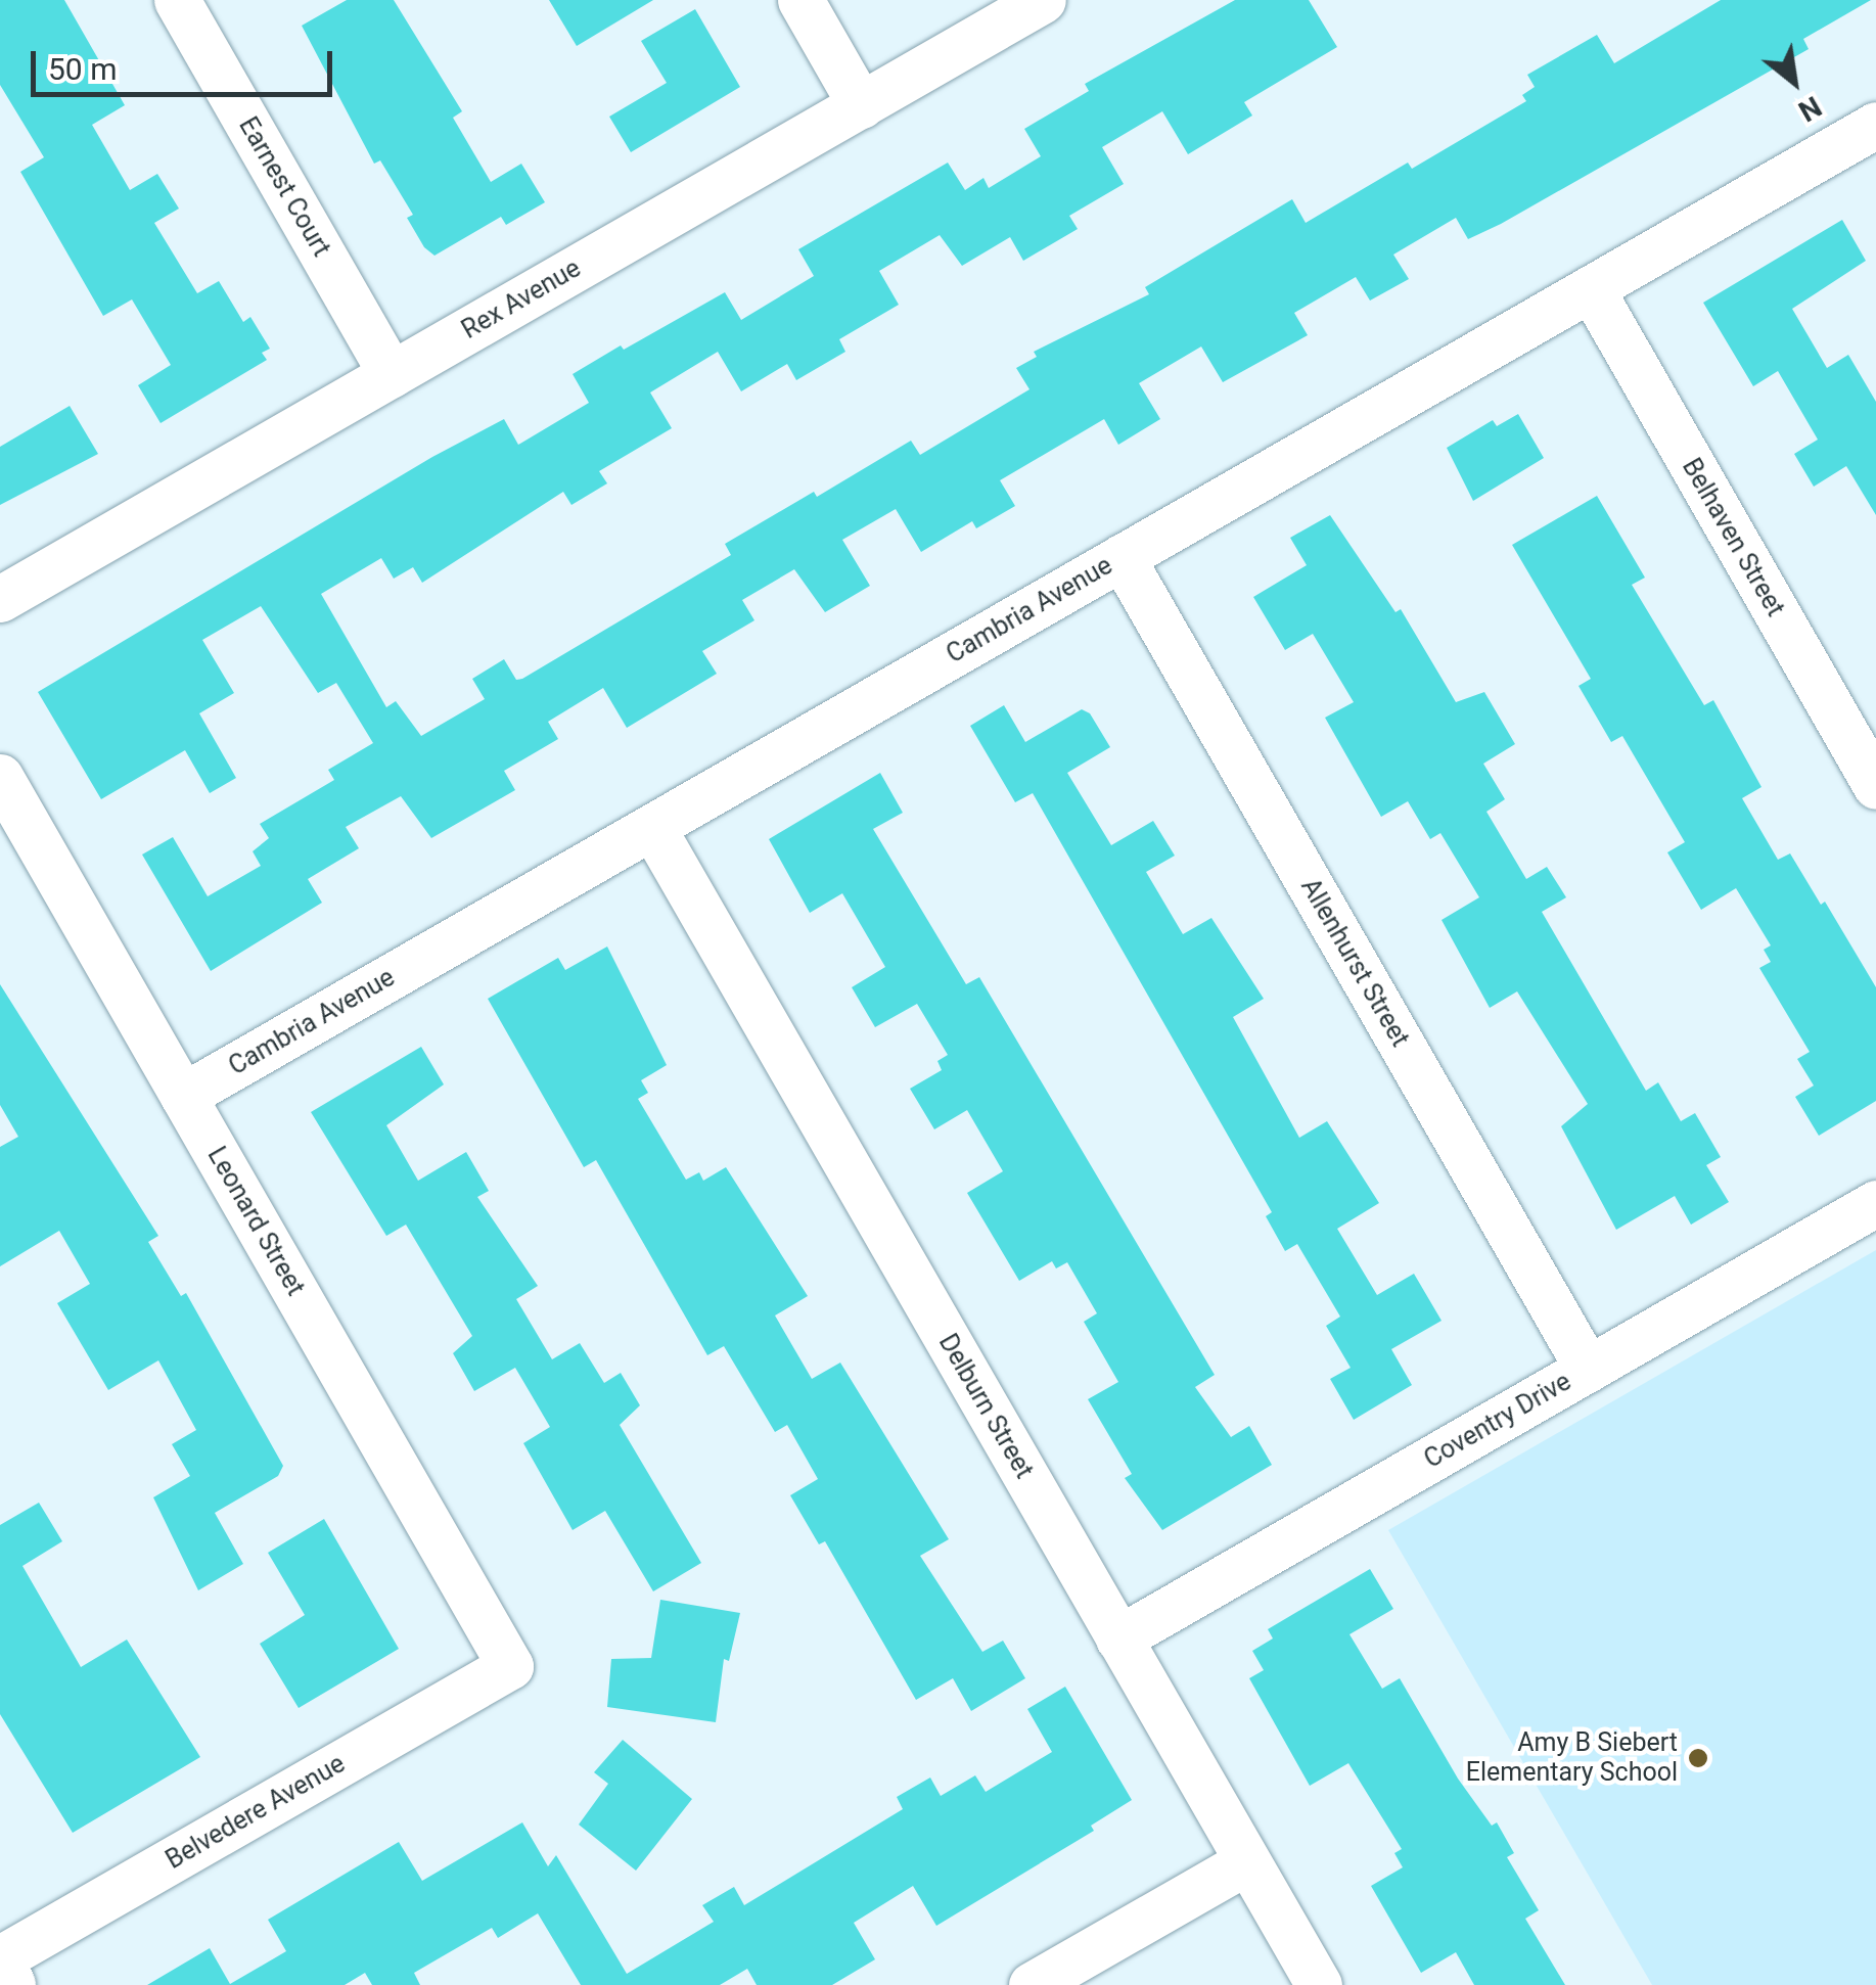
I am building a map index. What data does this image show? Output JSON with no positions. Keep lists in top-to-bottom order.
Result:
{
  "streets": {
    "street": [
      "Earnest Court",
      "Rex Avenue",
      "Belhaven Street",
      "Cambria Avenue",
      "Allenhurst Street",
      "Leonard Street",
      "Delburn Street",
      "Coventry Drive",
      "Belvedere Avenue"
    ]
  },
  "crossings": [
    ["Earnest Court", "Rex Avenue"],
    ["Belhaven Street", "Cambria Avenue"],
    ["Cambria Avenue", "Allenhurst Street"],
    ["Cambria Avenue", "Leonard Street"],
    ["Cambria Avenue", "Delburn Street"],
    ["Allenhurst Street", "Coventry Drive"],
    ["Leonard Street", "Belvedere Avenue"],
    ["Delburn Street", "Coventry Drive"]
  ],
  "places": ["Amy B Siebert Elementary School"],
  "scale_bar": "50 m",
  "north": "bottom right"
}
